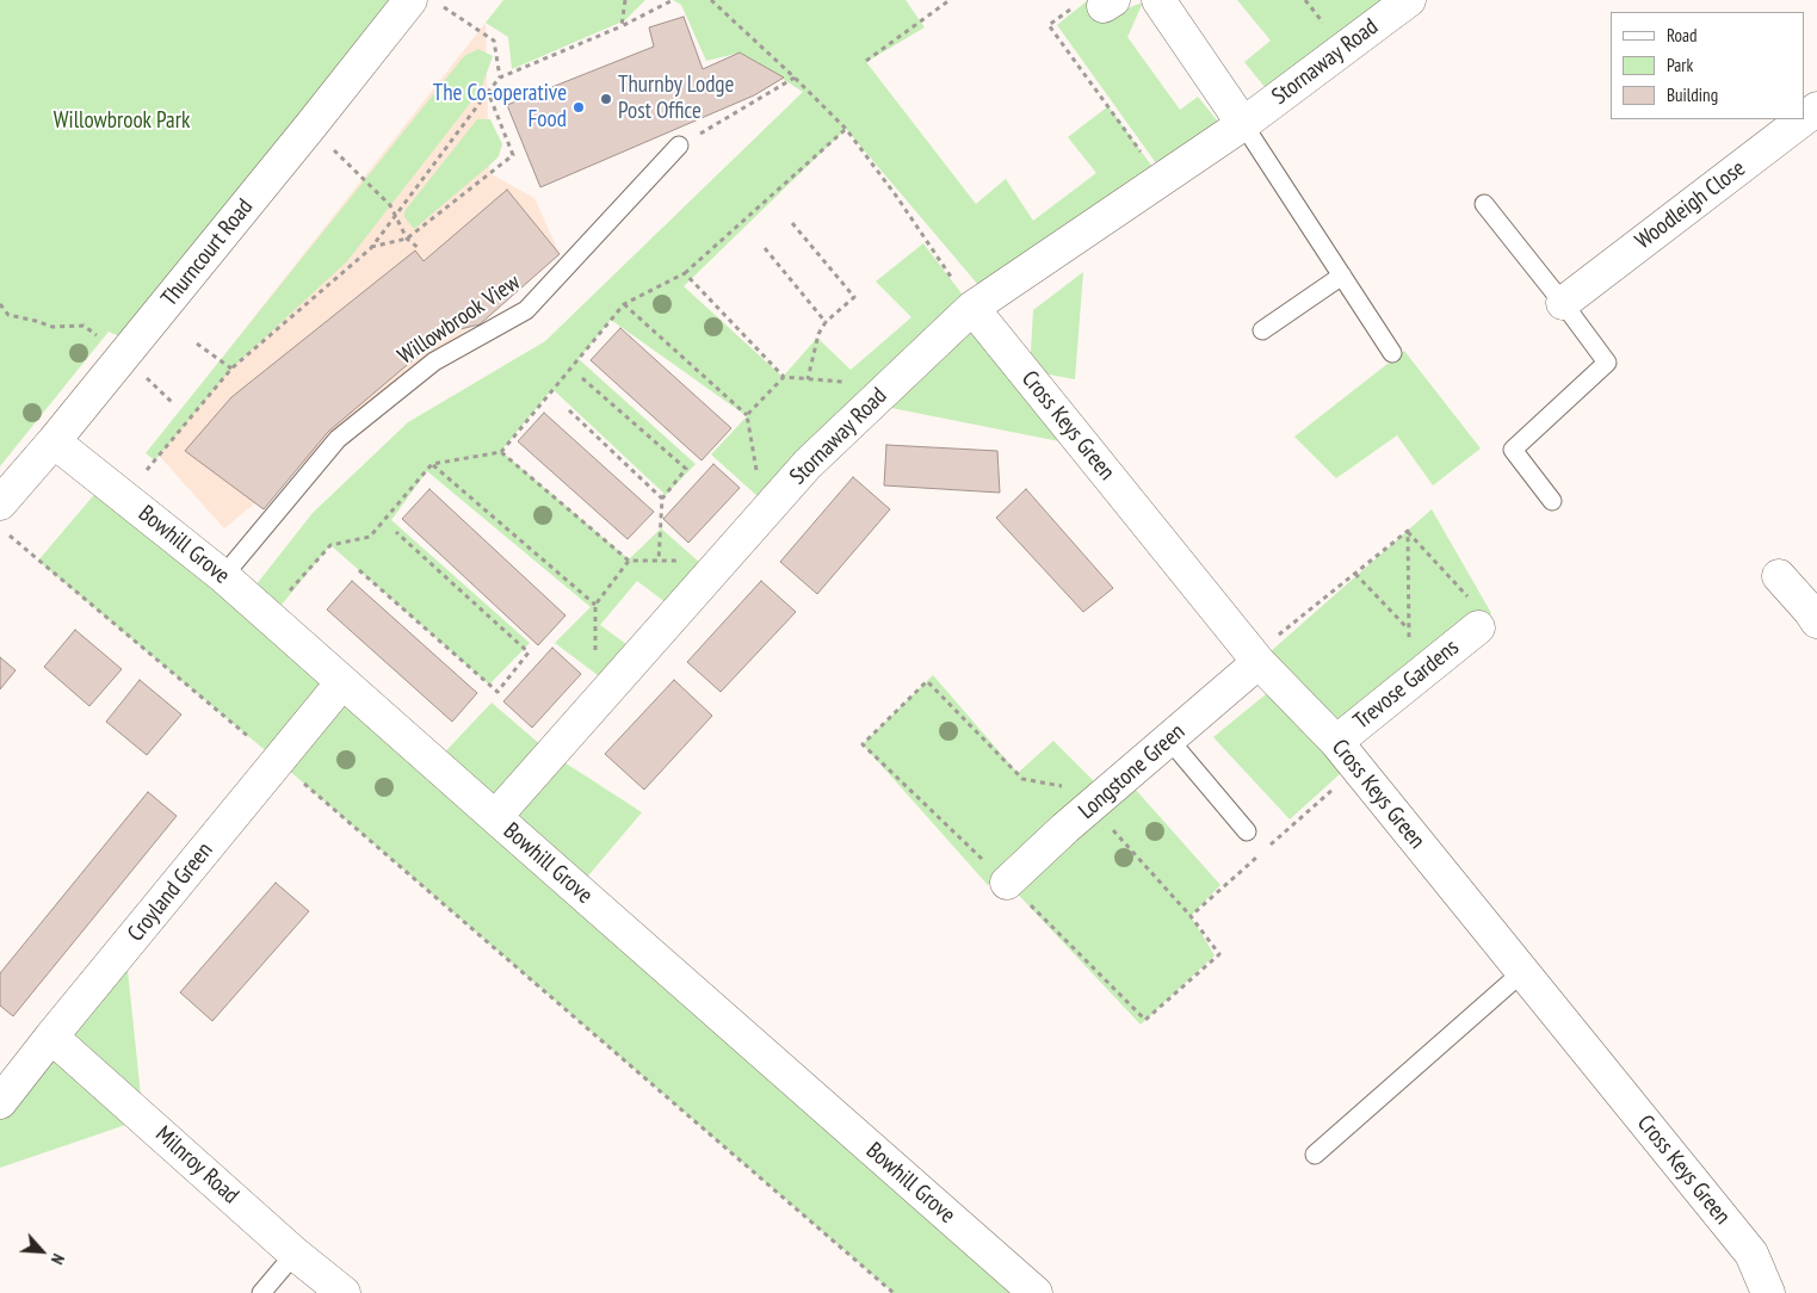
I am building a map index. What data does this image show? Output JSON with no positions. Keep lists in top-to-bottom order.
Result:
{
  "streets": {
    "street": [
      "Stornaway Road",
      "Woodleigh Close",
      "Thurncourt Road",
      "Cross Keys Green",
      "Bowhill Grove",
      "Trevose Gardens",
      "Longstone Green",
      "Croyland Green",
      "Milnroy Road"
    ],
    "lane": ["Willowbrook View"]
  },
  "crossings": [
    ["Stornaway Road", "Cross Keys Green"],
    ["Stornaway Road", "Bowhill Grove"],
    ["Thurncourt Road", "Bowhill Grove"],
    ["Willowbrook View", "Bowhill Grove"],
    ["Cross Keys Green", "Trevose Gardens"],
    ["Cross Keys Green", "Longstone Green"],
    ["Bowhill Grove", "Croyland Green"],
    ["Croyland Green", "Milnroy Road"]
  ],
  "parks": ["Willowbrook Park"],
  "places": ["Thurnby Lodge Post Office", "The Co-operative Food"],
  "legend": ["Road", "Park", "Building"],
  "north": "bottom right"
}
